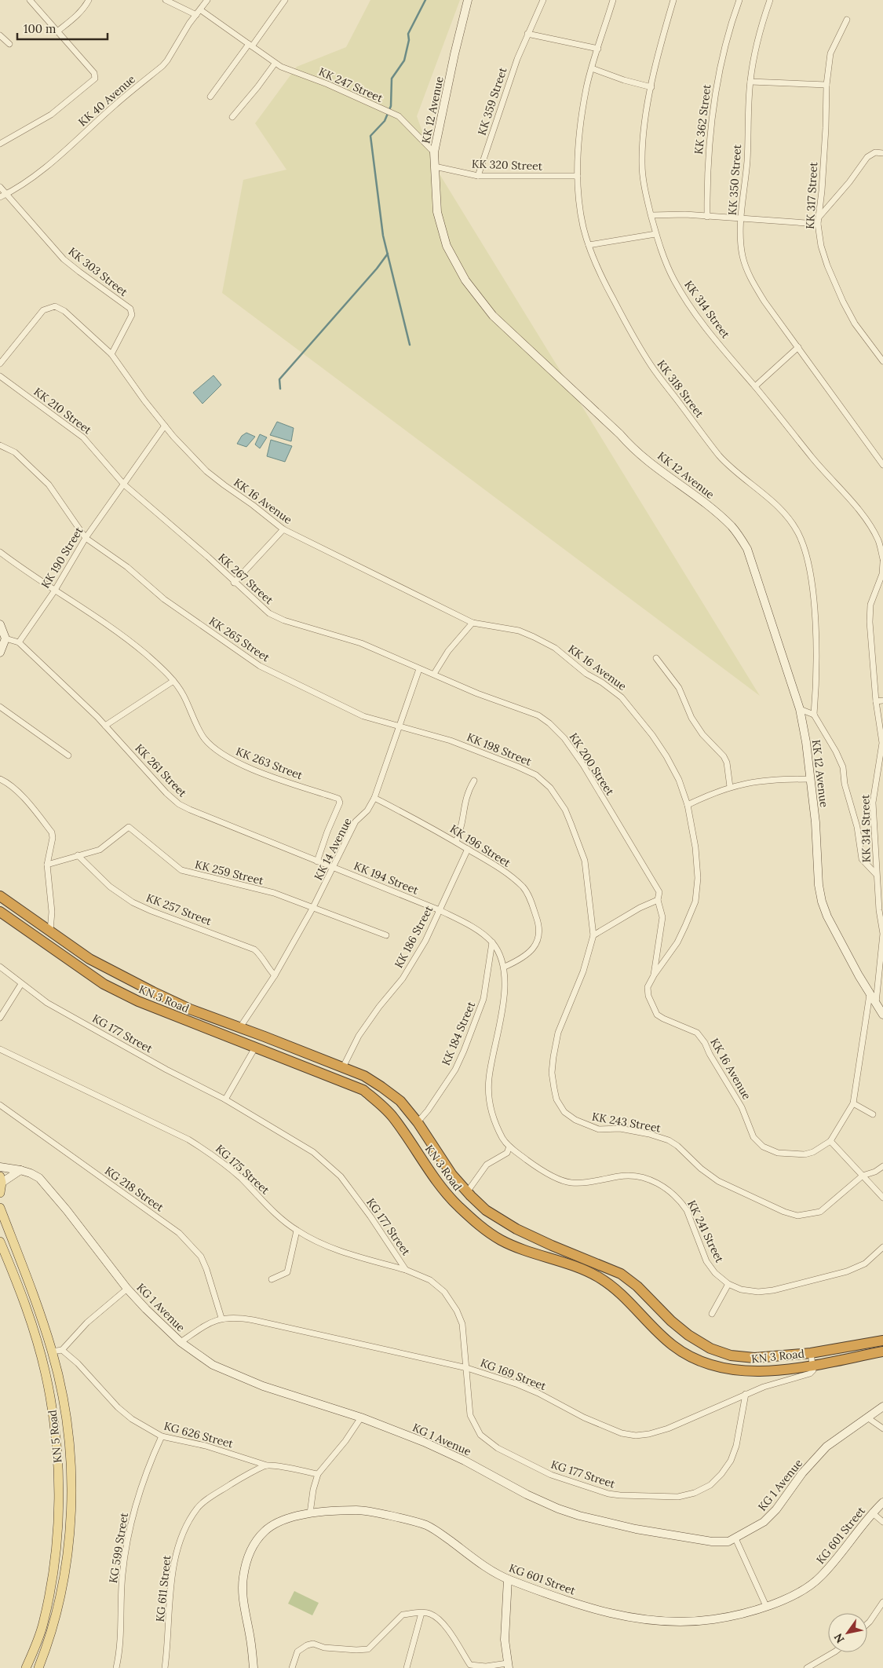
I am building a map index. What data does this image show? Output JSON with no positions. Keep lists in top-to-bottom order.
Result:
{
  "streets": {
    "highway": ["KN 3 Road"],
    "main road": [
      "KK 12 Avenue",
      "KG 1 Avenue",
      "KN 5 Road",
      "KG 601 Street"
    ],
    "street": [
      "KK 247 Street",
      "KK 40 Avenue",
      "KK 359 Street",
      "KK 362 Street",
      "KK 320 Street",
      "KK 350 Street",
      "KK 317 Street",
      "KK 303 Street",
      "KK 314 Street",
      "KK 318 Street",
      "KK 210 Street",
      "KK 16 Avenue",
      "KK 190 Street",
      "KK 267 Street",
      "KK 265 Street",
      "KK 198 Street",
      "KK 263 Street",
      "KK 200 Street",
      "KK 261 Street",
      "KK 196 Street",
      "KK 14 Avenue",
      "KK 259 Street",
      "KK 194 Street",
      "KK 257 Street",
      "KK 186 Street",
      "KG 177 Street",
      "KK 184 Street",
      "KK 243 Street",
      "KG 175 Street",
      "KG 218 Street",
      "KK 241 Street",
      "KG 169 Street",
      "KG 626 Street",
      "KG 599 Street",
      "KG 611 Street"
    ]
  },
  "crossings": [
    ["KK 247 Street", "KK 40 Avenue"],
    ["KK 247 Street", "KK 12 Avenue"],
    ["KK 40 Avenue", "KK 303 Street"],
    ["KK 359 Street", "KK 320 Street"],
    ["KK 12 Avenue", "KK 320 Street"],
    ["KK 12 Avenue", "KK 314 Street"],
    ["KK 12 Avenue", "KK 16 Avenue"],
    ["KK 320 Street", "KK 318 Street"],
    ["KK 303 Street", "KK 16 Avenue"],
    ["KK 210 Street", "KK 190 Street"],
    ["KK 210 Street", "KK 267 Street"],
    ["KK 16 Avenue", "KK 190 Street"],
    ["KK 16 Avenue", "KK 200 Street"],
    ["KK 190 Street", "KK 267 Street"],
    ["KK 190 Street", "KK 265 Street"],
    ["KK 190 Street", "KK 263 Street"],
    ["KK 190 Street", "KK 261 Street"],
    ["KK 267 Street", "KK 200 Street"],
    ["KK 267 Street", "KK 14 Avenue"],
    ["KK 265 Street", "KK 198 Street"],
    ["KK 265 Street", "KK 14 Avenue"],
    ["KK 198 Street", "KK 14 Avenue"],
    ["KK 198 Street", "KK 243 Street"],
    ["KK 263 Street", "KK 261 Street"],
    ["KK 200 Street", "KK 14 Avenue"],
    ["KK 261 Street", "KK 14 Avenue"],
    ["KK 261 Street", "KK 194 Street"],
    ["KK 196 Street", "KK 14 Avenue"],
    ["KK 196 Street", "KK 186 Street"],
    ["KK 196 Street", "KK 241 Street"],
    ["KK 14 Avenue", "KK 259 Street"],
    ["KK 14 Avenue", "KK 194 Street"],
    ["KK 14 Avenue", "KK 257 Street"],
    ["KK 14 Avenue", "KN 3 Road"],
    ["KK 259 Street", "KK 257 Street"],
    ["KK 194 Street", "KK 186 Street"],
    ["KK 194 Street", "KK 184 Street"],
    ["KK 186 Street", "KN 3 Road"],
    ["KN 3 Road", "KK 184 Street"],
    ["KN 3 Road", "KG 169 Street"],
    ["KG 177 Street", "KG 175 Street"],
    ["KG 177 Street", "KG 169 Street"],
    ["KG 218 Street", "KG 169 Street"],
    ["KG 1 Avenue", "KG 169 Street"],
    ["KG 626 Street", "KG 599 Street"],
    ["KG 626 Street", "KG 611 Street"]
  ],
  "scale_bar": "100 m",
  "north": "bottom left"
}
